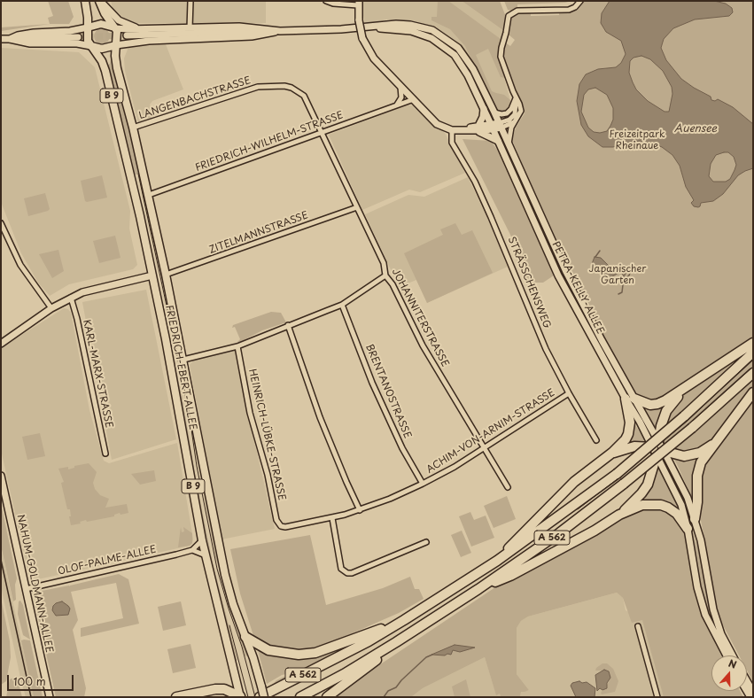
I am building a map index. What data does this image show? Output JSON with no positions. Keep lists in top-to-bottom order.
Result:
{
  "streets": {
    "highway": ["A 562"],
    "main road": [
      "B 9",
      "PETRA-KELLY-ALLEE",
      "FRIEDRICH-EBERT-ALLEE",
      "NAHUM-GOLDMANN-ALLEE"
    ],
    "street": [
      "LANGENBACHSTRASSE",
      "FRIEDRICH-WILHELM-STRASSE",
      "ZITELMANNSTRASSE",
      "STRÄSSCHENSWEG",
      "JOHANNITERSTRASSE",
      "KARL-MARX-STRASSE",
      "BRENTANOSTRASSE",
      "ACHIM-VON-ARNIM-STRASSE",
      "HEINRICH-LÜBKE-STRASSE",
      "OLOF-PALME-ALLEE"
    ]
  },
  "crossings": [
    ["B 9", "FRIEDRICH-EBERT-ALLEE"],
    ["LANGENBACHSTRASSE", "FRIEDRICH-WILHELM-STRASSE"],
    ["LANGENBACHSTRASSE", "JOHANNITERSTRASSE"],
    ["LANGENBACHSTRASSE", "FRIEDRICH-EBERT-ALLEE"],
    ["FRIEDRICH-WILHELM-STRASSE", "JOHANNITERSTRASSE"],
    ["FRIEDRICH-WILHELM-STRASSE", "FRIEDRICH-EBERT-ALLEE"],
    ["ZITELMANNSTRASSE", "JOHANNITERSTRASSE"],
    ["ZITELMANNSTRASSE", "FRIEDRICH-EBERT-ALLEE"],
    ["STRÄSSCHENSWEG", "ACHIM-VON-ARNIM-STRASSE"],
    ["JOHANNITERSTRASSE", "ACHIM-VON-ARNIM-STRASSE"],
    ["BRENTANOSTRASSE", "ACHIM-VON-ARNIM-STRASSE"],
    ["ACHIM-VON-ARNIM-STRASSE", "HEINRICH-LÜBKE-STRASSE"],
    ["OLOF-PALME-ALLEE", "NAHUM-GOLDMANN-ALLEE"]
  ],
  "water": ["Auensee"],
  "parks": ["Freizeitpark Rheinaue", "Japanischer Garten"],
  "scale_bar": "100 m",
  "north": "top"
}
